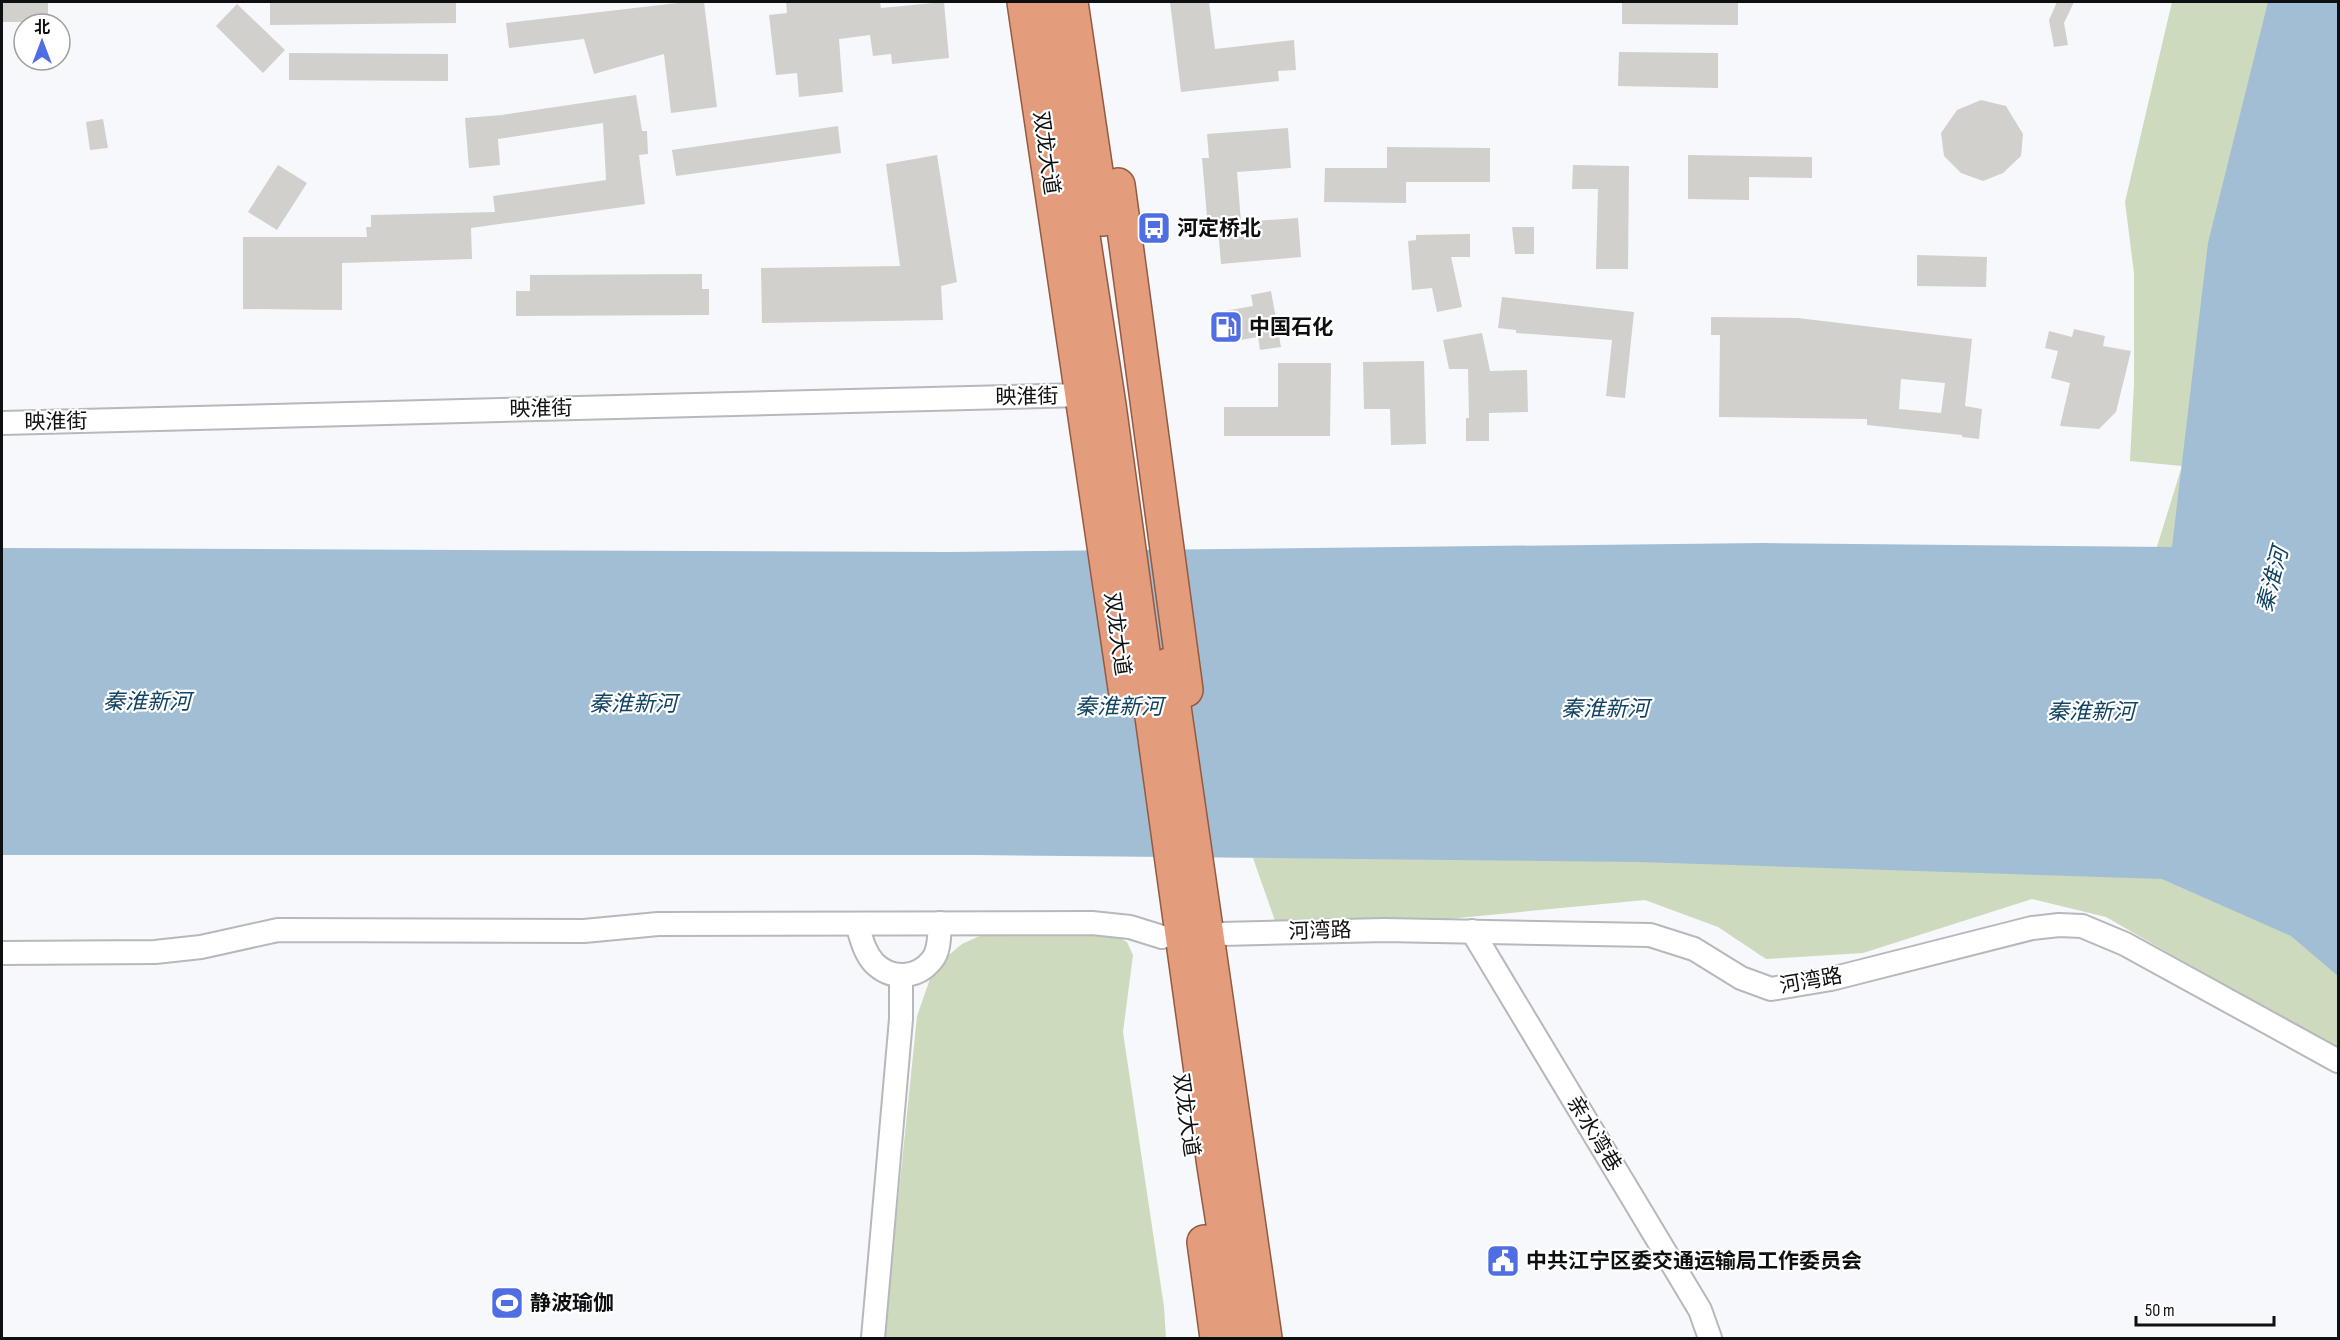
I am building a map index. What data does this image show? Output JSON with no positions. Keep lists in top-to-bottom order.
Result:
{
  "streets": {
    "highway": ["双龙大道"],
    "street": ["映淮街", "河湾路", "亲水湾巷"]
  },
  "crossings": [
    ["双龙大道", "映淮街"],
    ["河湾路", "亲水湾巷"]
  ],
  "water": ["秦淮河", "秦淮新河"],
  "places": {
    "bus stop": ["河定桥北"],
    "fuel station": ["中国石化"],
    "public building": ["中共江宁区委交通运输局工作委员会"],
    "sports": ["静波瑜伽"]
  },
  "scale_bar": "50 m",
  "north": "top"
}
